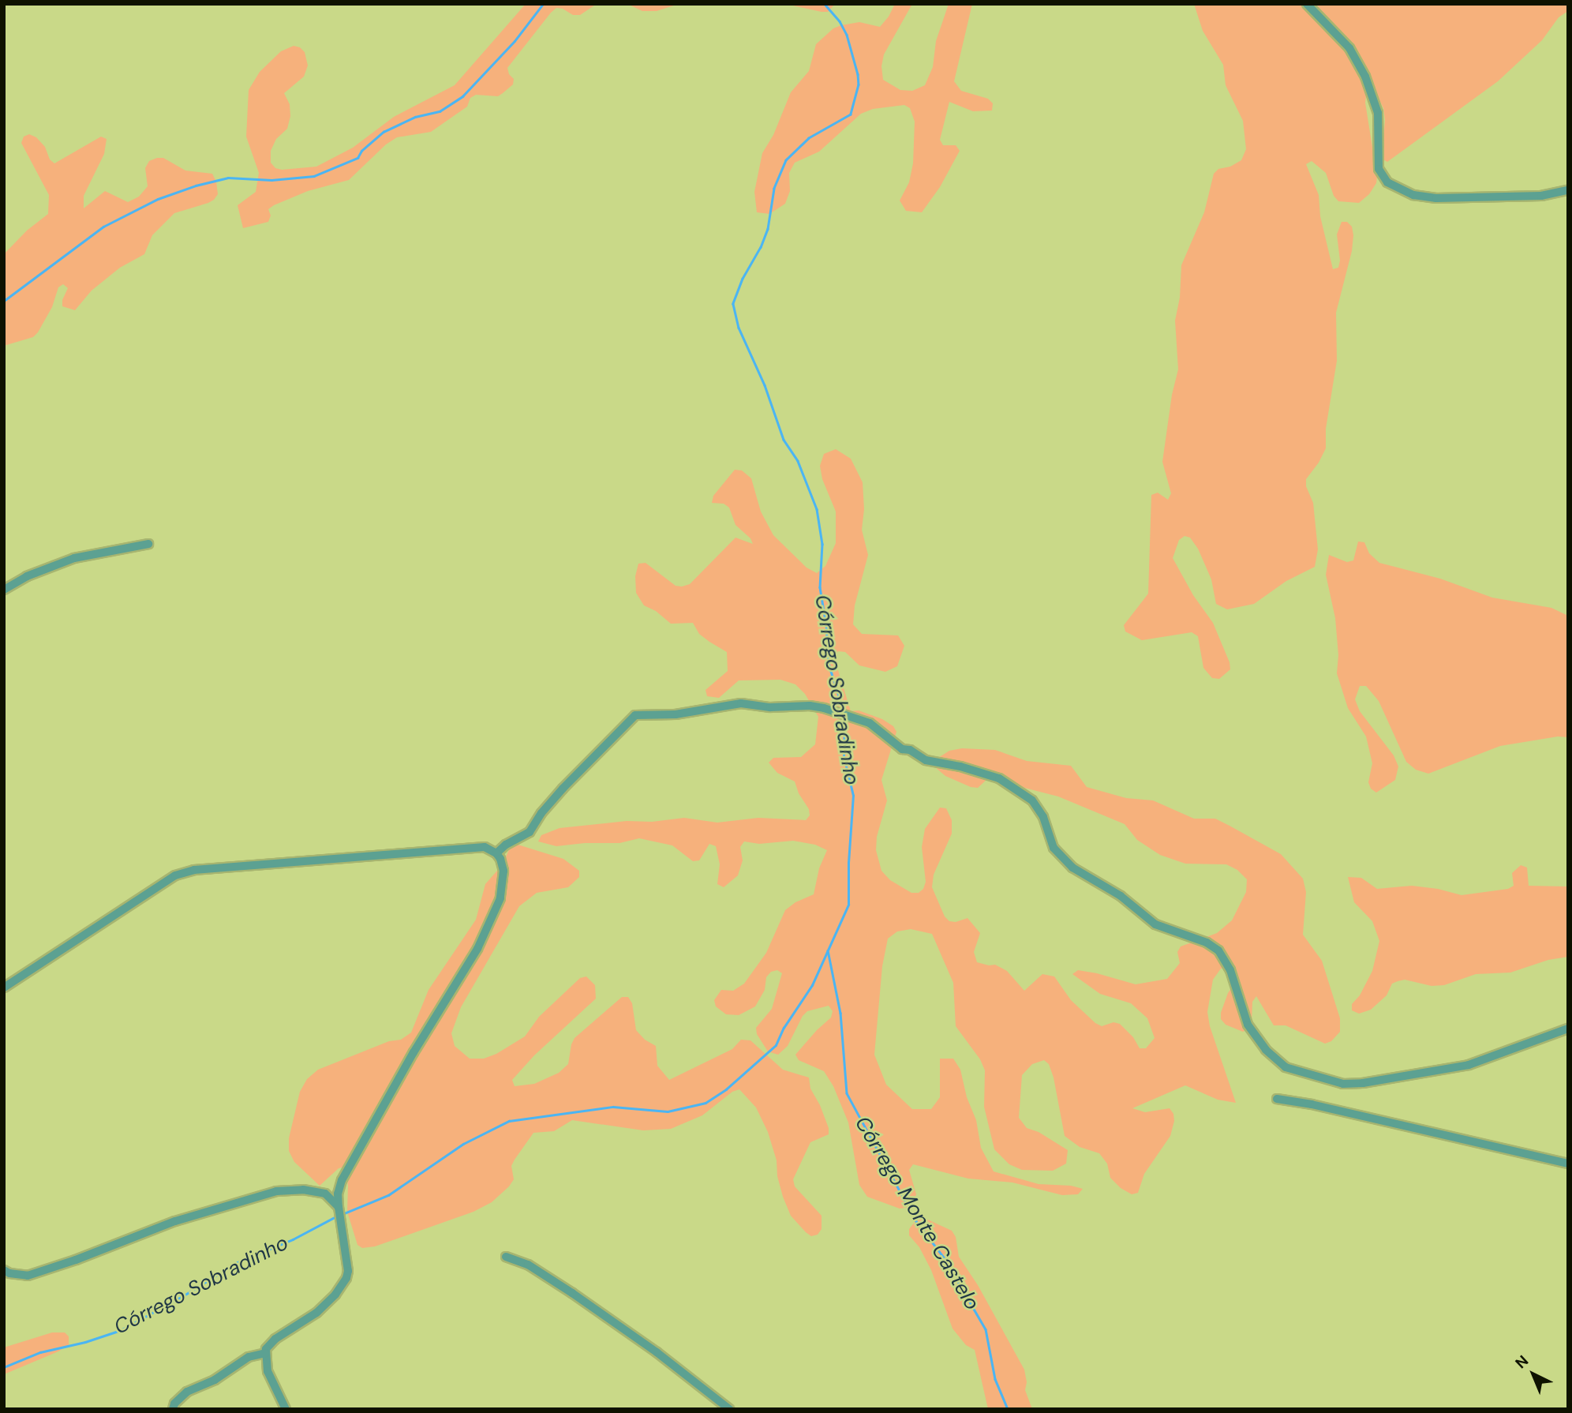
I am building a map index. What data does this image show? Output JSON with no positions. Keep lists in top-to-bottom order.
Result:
{
  "water": ["Córrego Sobradinho", "Córrego Monte Castelo"],
  "north": "top left"
}
